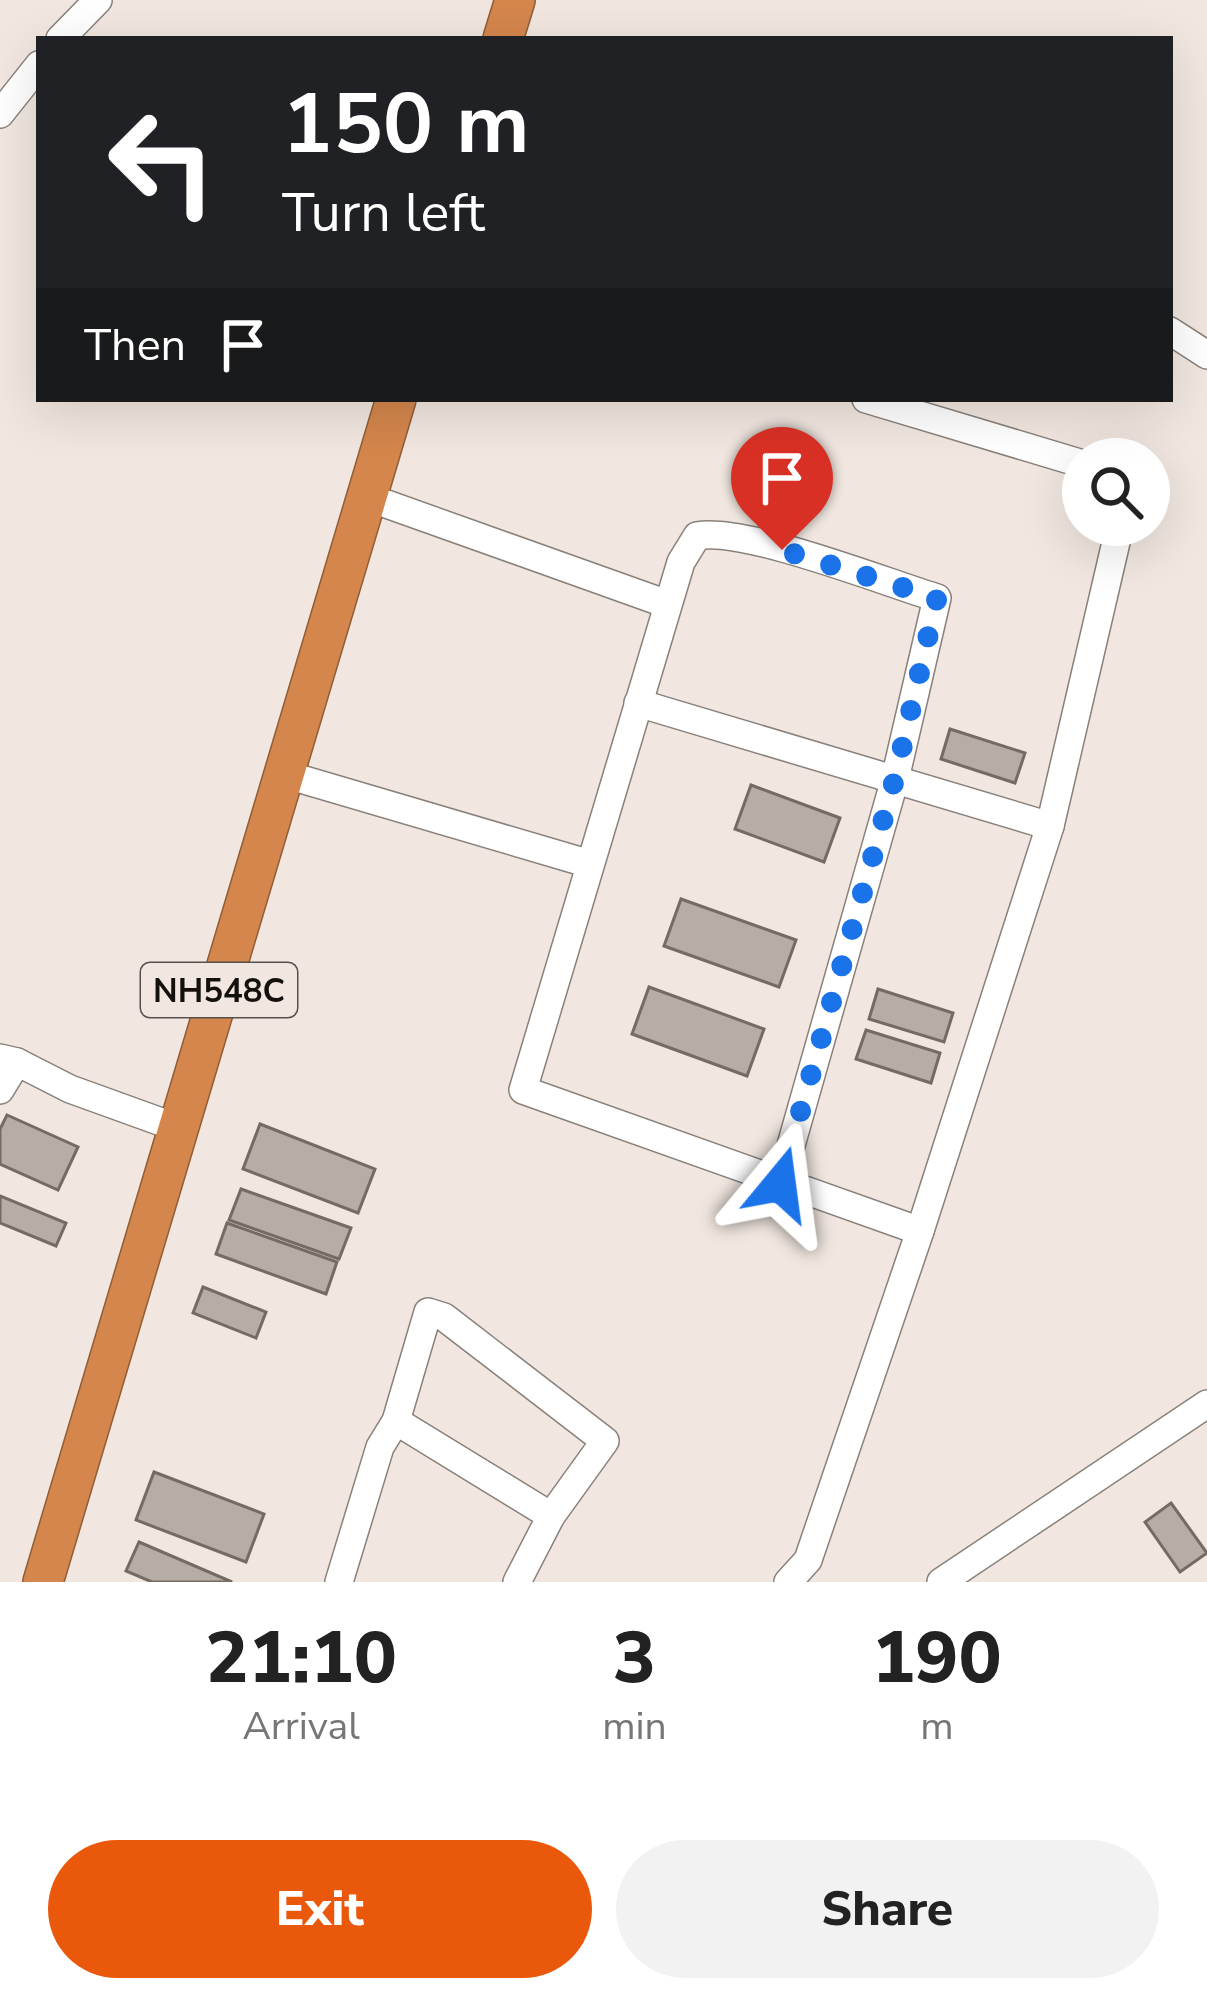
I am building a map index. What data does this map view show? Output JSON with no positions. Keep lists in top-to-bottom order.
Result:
{
  "streets": {
    "highway": ["NH548C"]
  },
  "page": {
    "turn": ["150 m", "Turn left"],
    "then": "Then",
    "eta": [
      "21:10",
      "Arrival",
      "3",
      "min",
      "190",
      "m"
    ],
    "buttons": ["Exit", "Share"]
  }
}
